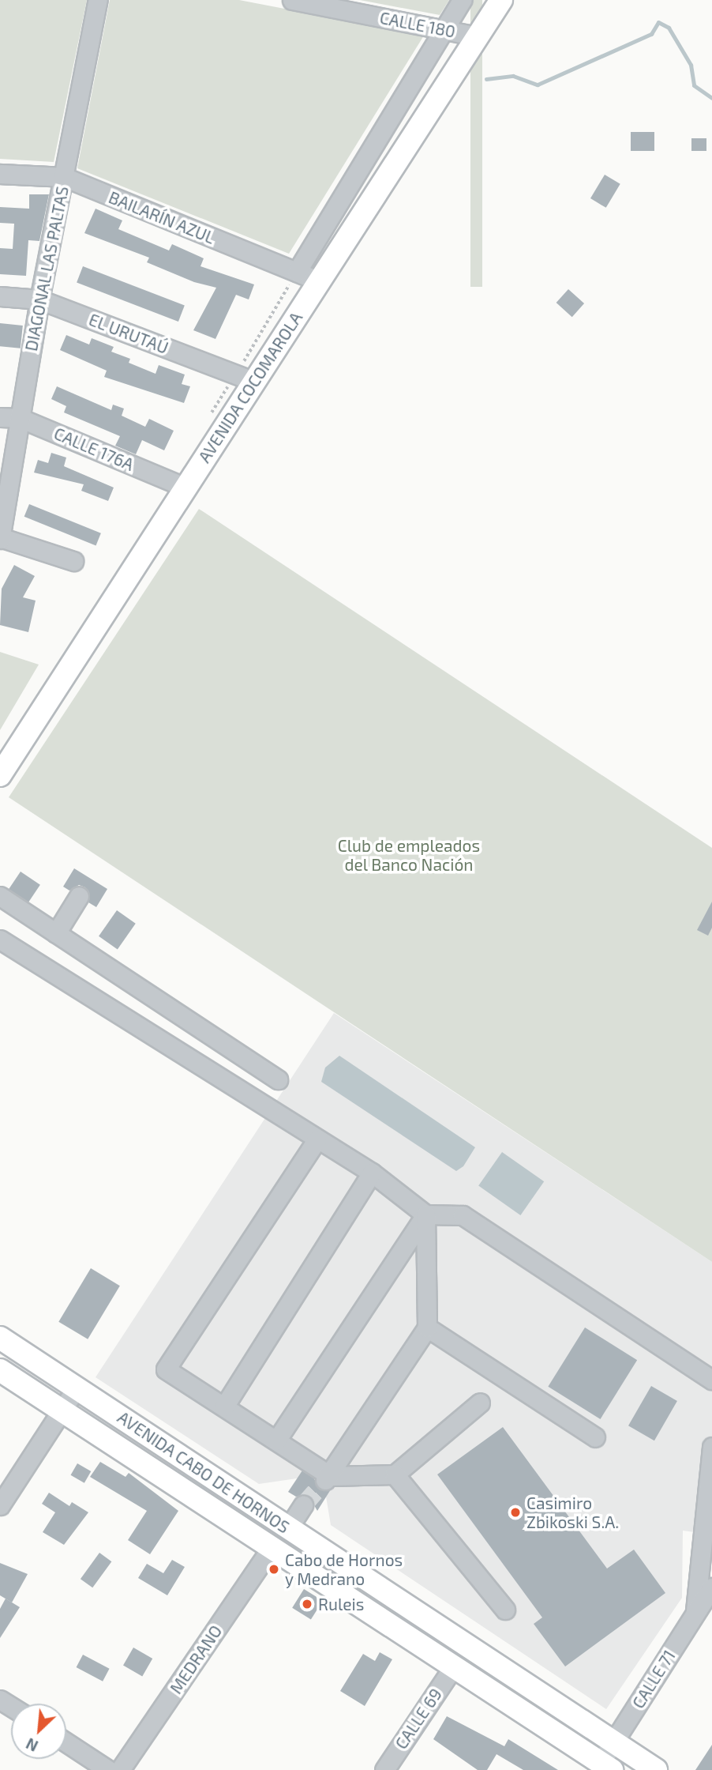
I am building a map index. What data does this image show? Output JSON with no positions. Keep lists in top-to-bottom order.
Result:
{
  "streets": {
    "main road": ["AVENIDA COCOMAROLA", "AVENIDA CABO DE HORNOS"],
    "street": [
      "CALLE 180",
      "BAILARÍN AZUL",
      "DIAGONAL LAS PALTAS",
      "EL URUTAÚ",
      "CALLE 176A",
      "MEDRANO",
      "CALLE 71",
      "CALLE 69"
    ]
  },
  "crossings": [
    ["CALLE 180", "AVENIDA COCOMAROLA"],
    ["BAILARÍN AZUL", "DIAGONAL LAS PALTAS"],
    ["BAILARÍN AZUL", "AVENIDA COCOMAROLA"],
    ["DIAGONAL LAS PALTAS", "EL URUTAÚ"],
    ["DIAGONAL LAS PALTAS", "CALLE 176A"],
    ["EL URUTAÚ", "AVENIDA COCOMAROLA"],
    ["AVENIDA COCOMAROLA", "CALLE 176A"],
    ["AVENIDA CABO DE HORNOS", "MEDRANO"],
    ["AVENIDA CABO DE HORNOS", "CALLE 71"],
    ["AVENIDA CABO DE HORNOS", "CALLE 69"]
  ],
  "parks": ["Club de empleados del Banco Nación"],
  "places": ["Casimiro Zbikoski S.A.", "Cabo de Hornos y Medrano", "Ruleis"],
  "north": "bottom left"
}
